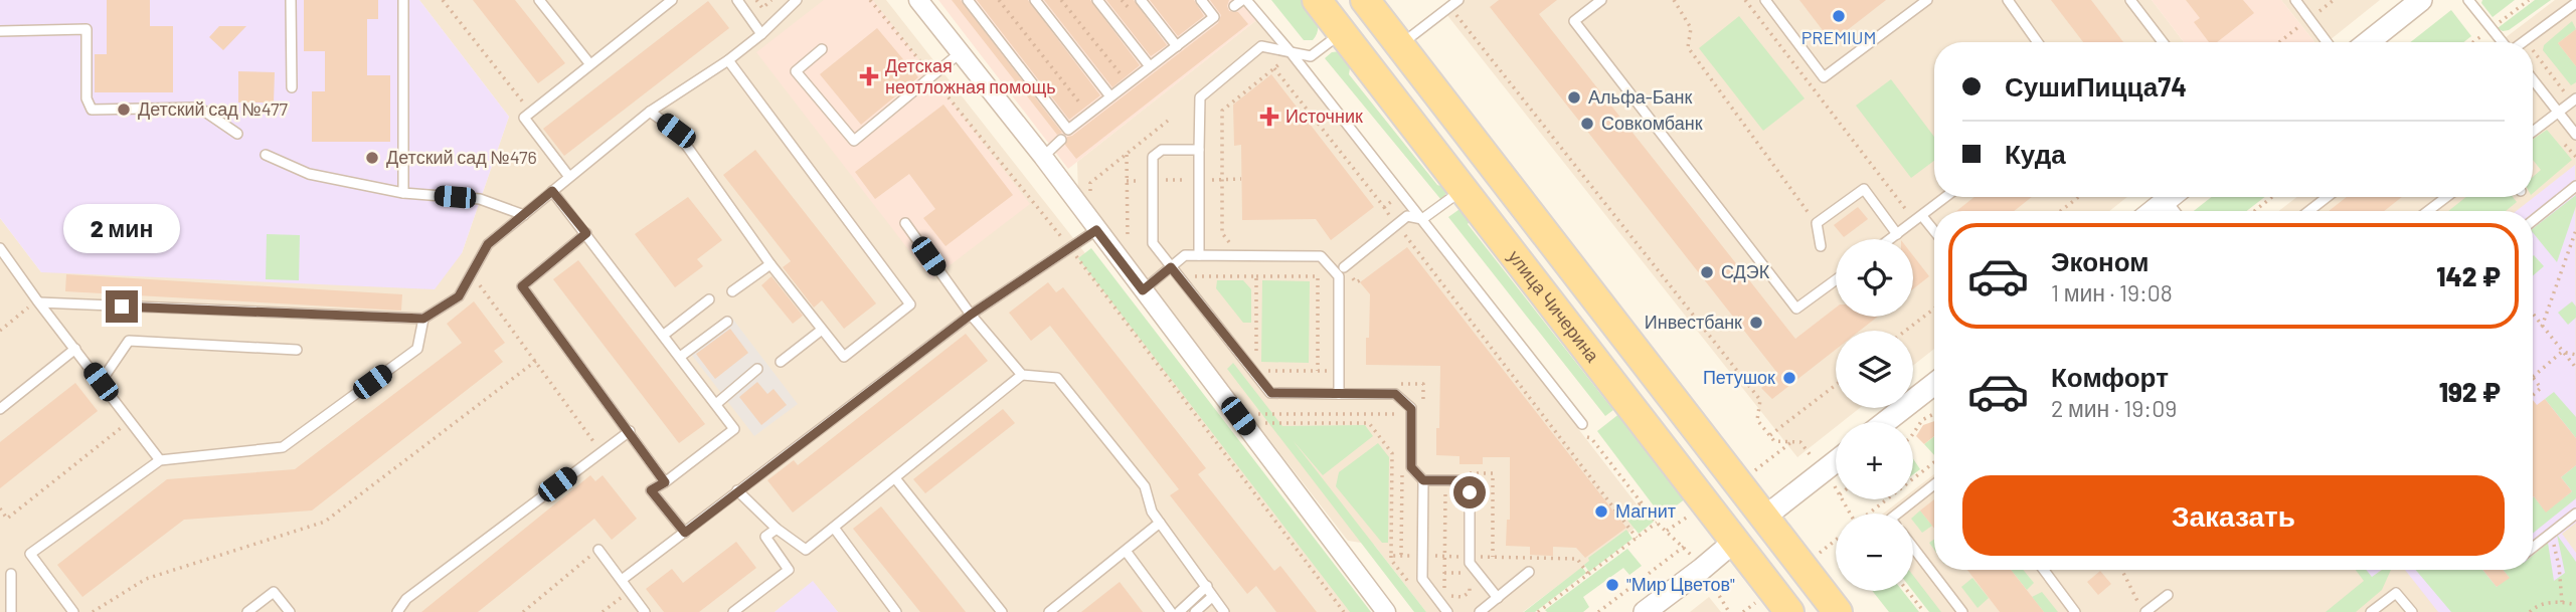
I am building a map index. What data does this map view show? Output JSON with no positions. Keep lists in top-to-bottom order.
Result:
{
  "streets": {
    "main road": ["улица Чичерина"]
  },
  "places": {
    "other": [
      "PREMIUM",
      "Альфа-Банк",
      "Детский сад №477",
      "Совкомбанк",
      "Детский сад №476",
      "СДЭК",
      "Инвестбанк",
      "Петушок",
      "Магнит",
      "\"Мир Цветов\""
    ],
    "health": ["Детская неотложная помощь", "Источник"]
  },
  "page": {
    "banner": ["СушиПицца74", "Куда"],
    "bubble": "2 мин",
    "list": [
      {
        "name": "Эконом",
        "note": "1 мин · 19:08",
        "value": "142 ₽"
      },
      {
        "name": "Комфорт",
        "note": "2 мин · 19:09",
        "value": "192 ₽"
      }
    ],
    "map_buttons": ["+", "−"],
    "buttons": "Заказать"
  }
}
